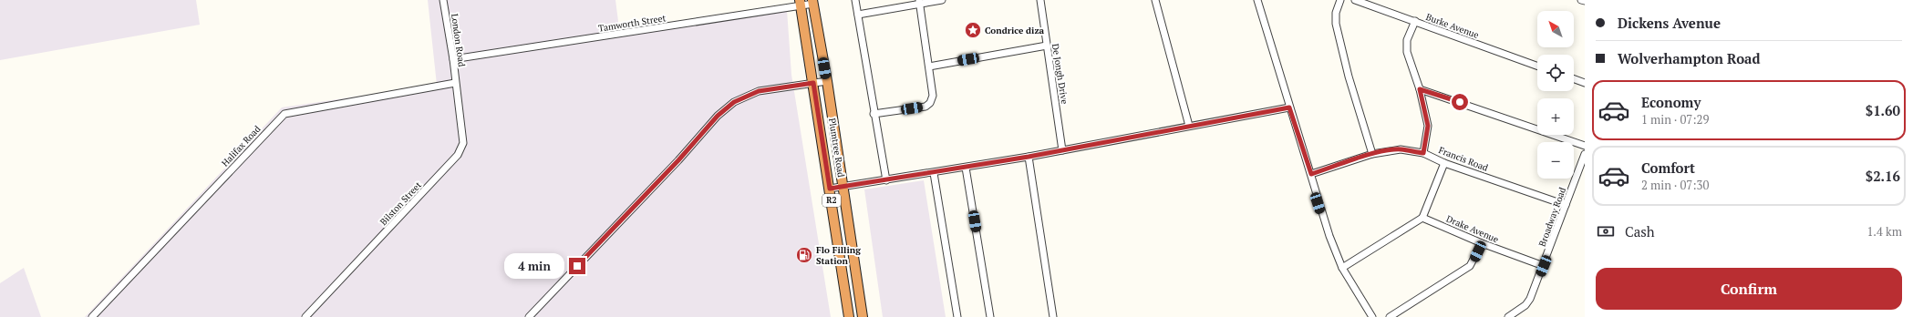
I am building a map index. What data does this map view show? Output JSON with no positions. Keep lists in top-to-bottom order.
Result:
{
  "streets": {
    "highway": ["Plumtree Road", "R2"],
    "street": [
      "Tamworth Street",
      "Burke Avenue",
      "London Road",
      "De Jongh Drive",
      "Halifax Road",
      "Francis Road",
      "Bilston Street",
      "Broadway Road",
      "Drake Avenue"
    ]
  },
  "crossings": [
    ["Tamworth Street", "London Road"],
    ["Tamworth Street", "Plumtree Road"],
    ["London Road", "Halifax Road"],
    ["London Road", "Bilston Street"],
    ["Halifax Road", "Bilston Street"],
    ["Francis Road", "Broadway Road"],
    ["Broadway Road", "Drake Avenue"]
  ],
  "places": {
    "place": ["Condrice diza"],
    "fuel station": ["Flo Filling Station"]
  },
  "north": "top left",
  "page": {
    "banner": ["Dickens Avenue", "Wolverhampton Road"],
    "map_buttons": ["+", "−"],
    "list": [
      {
        "name": "Economy",
        "note": "1 min · 07:29",
        "value": "$1.60"
      },
      {
        "name": "Comfort",
        "note": "2 min · 07:30",
        "value": "$2.16"
      }
    ],
    "pay": ["Cash", "1.4 km"],
    "bubble": "4 min",
    "buttons": "Confirm"
  }
}
